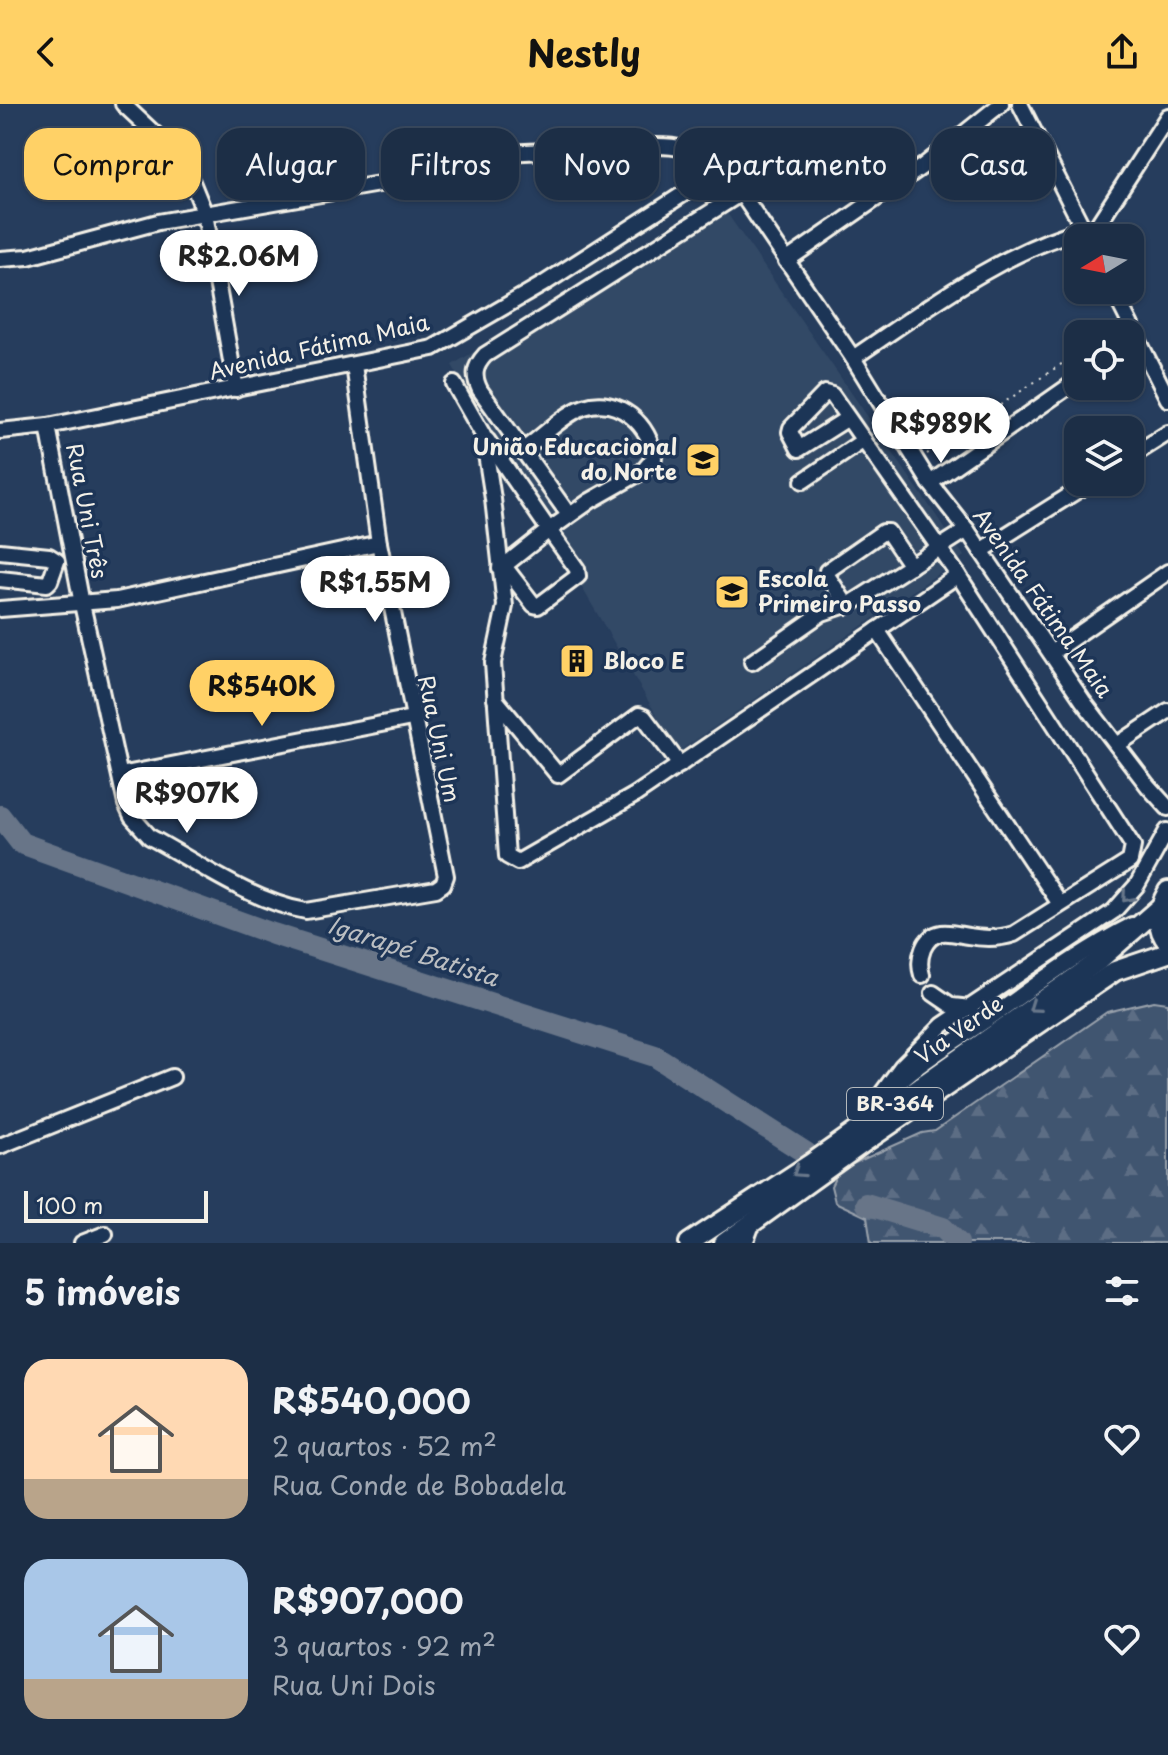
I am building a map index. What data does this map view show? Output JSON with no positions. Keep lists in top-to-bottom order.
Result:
{
  "streets": {
    "main road": ["Via Verde", "BR-364"],
    "street": ["Avenida Fátima Maia", "Rua Uni Três", "Rua Uni Um"]
  },
  "crossings": [
    ["Avenida Fátima Maia", "Rua Uni Três"],
    ["Avenida Fátima Maia", "Rua Uni Um"],
    ["Rua Uni Três", "Rua Uni Um"],
    ["Via Verde", "BR-364"]
  ],
  "water": ["Igarapé Batista"],
  "places": {
    "school or university": ["União Educacional do Norte", "Escola Primeiro Passo"],
    "building": ["Bloco E"]
  },
  "scale_bar": "100 m",
  "north": "left",
  "page": {
    "header": "Nestly",
    "chip": [
      "Comprar",
      "Alugar",
      "Filtros",
      "Novo",
      "Apartamento",
      "Casa"
    ],
    "price": [
      "R$2.06M",
      "R$989K",
      "R$1.55M",
      "R$540K",
      "R$907K"
    ],
    "scale": "100 m",
    "heading": "5 imóveis",
    "list": [
      {
        "name": "R$540,000",
        "note": "2 quartos · 52 m² · Rua Conde de Bobadela"
      },
      {
        "name": "R$907,000",
        "note": "3 quartos · 92 m² · Rua Uni Dois"
      }
    ]
  }
}
